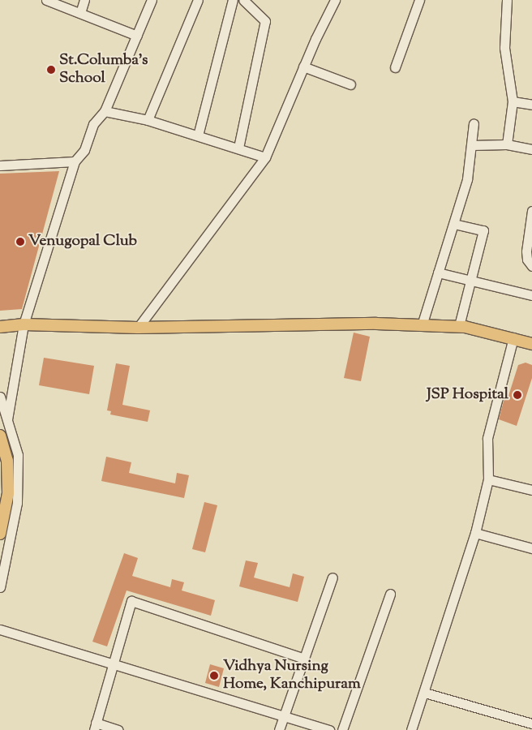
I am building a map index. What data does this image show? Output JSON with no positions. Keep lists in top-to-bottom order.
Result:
{
  "places": [
    "St.Columba's School",
    "Venugopal Club",
    "JSP Hospital",
    "Vidhya Nursing Home, Kanchipuram"
  ]
}
